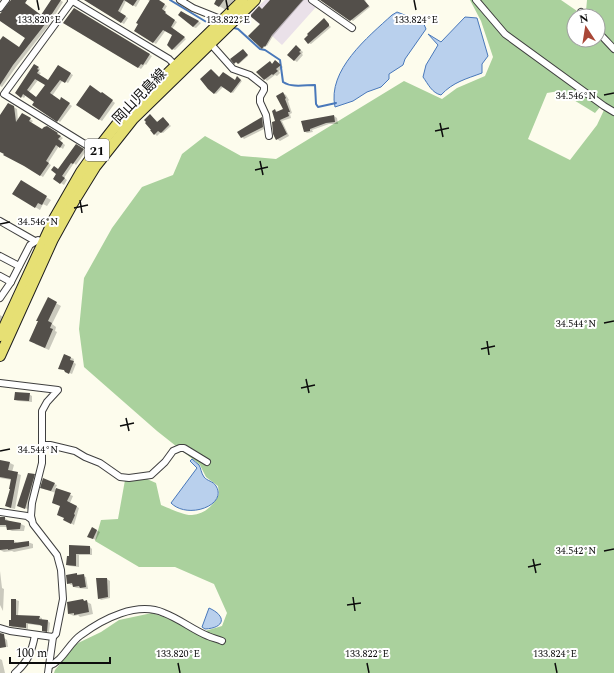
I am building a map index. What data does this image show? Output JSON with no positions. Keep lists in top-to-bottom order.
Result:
{
  "streets": {
    "main road": ["岡山児島線", "21"]
  },
  "scale_bar": "100 m",
  "north": "top",
  "coordinates": [
    "133.820°E",
    "133.822°E",
    "133.824°E",
    "34.546°N",
    "34.544°N",
    "34.542°N"
  ]
}
